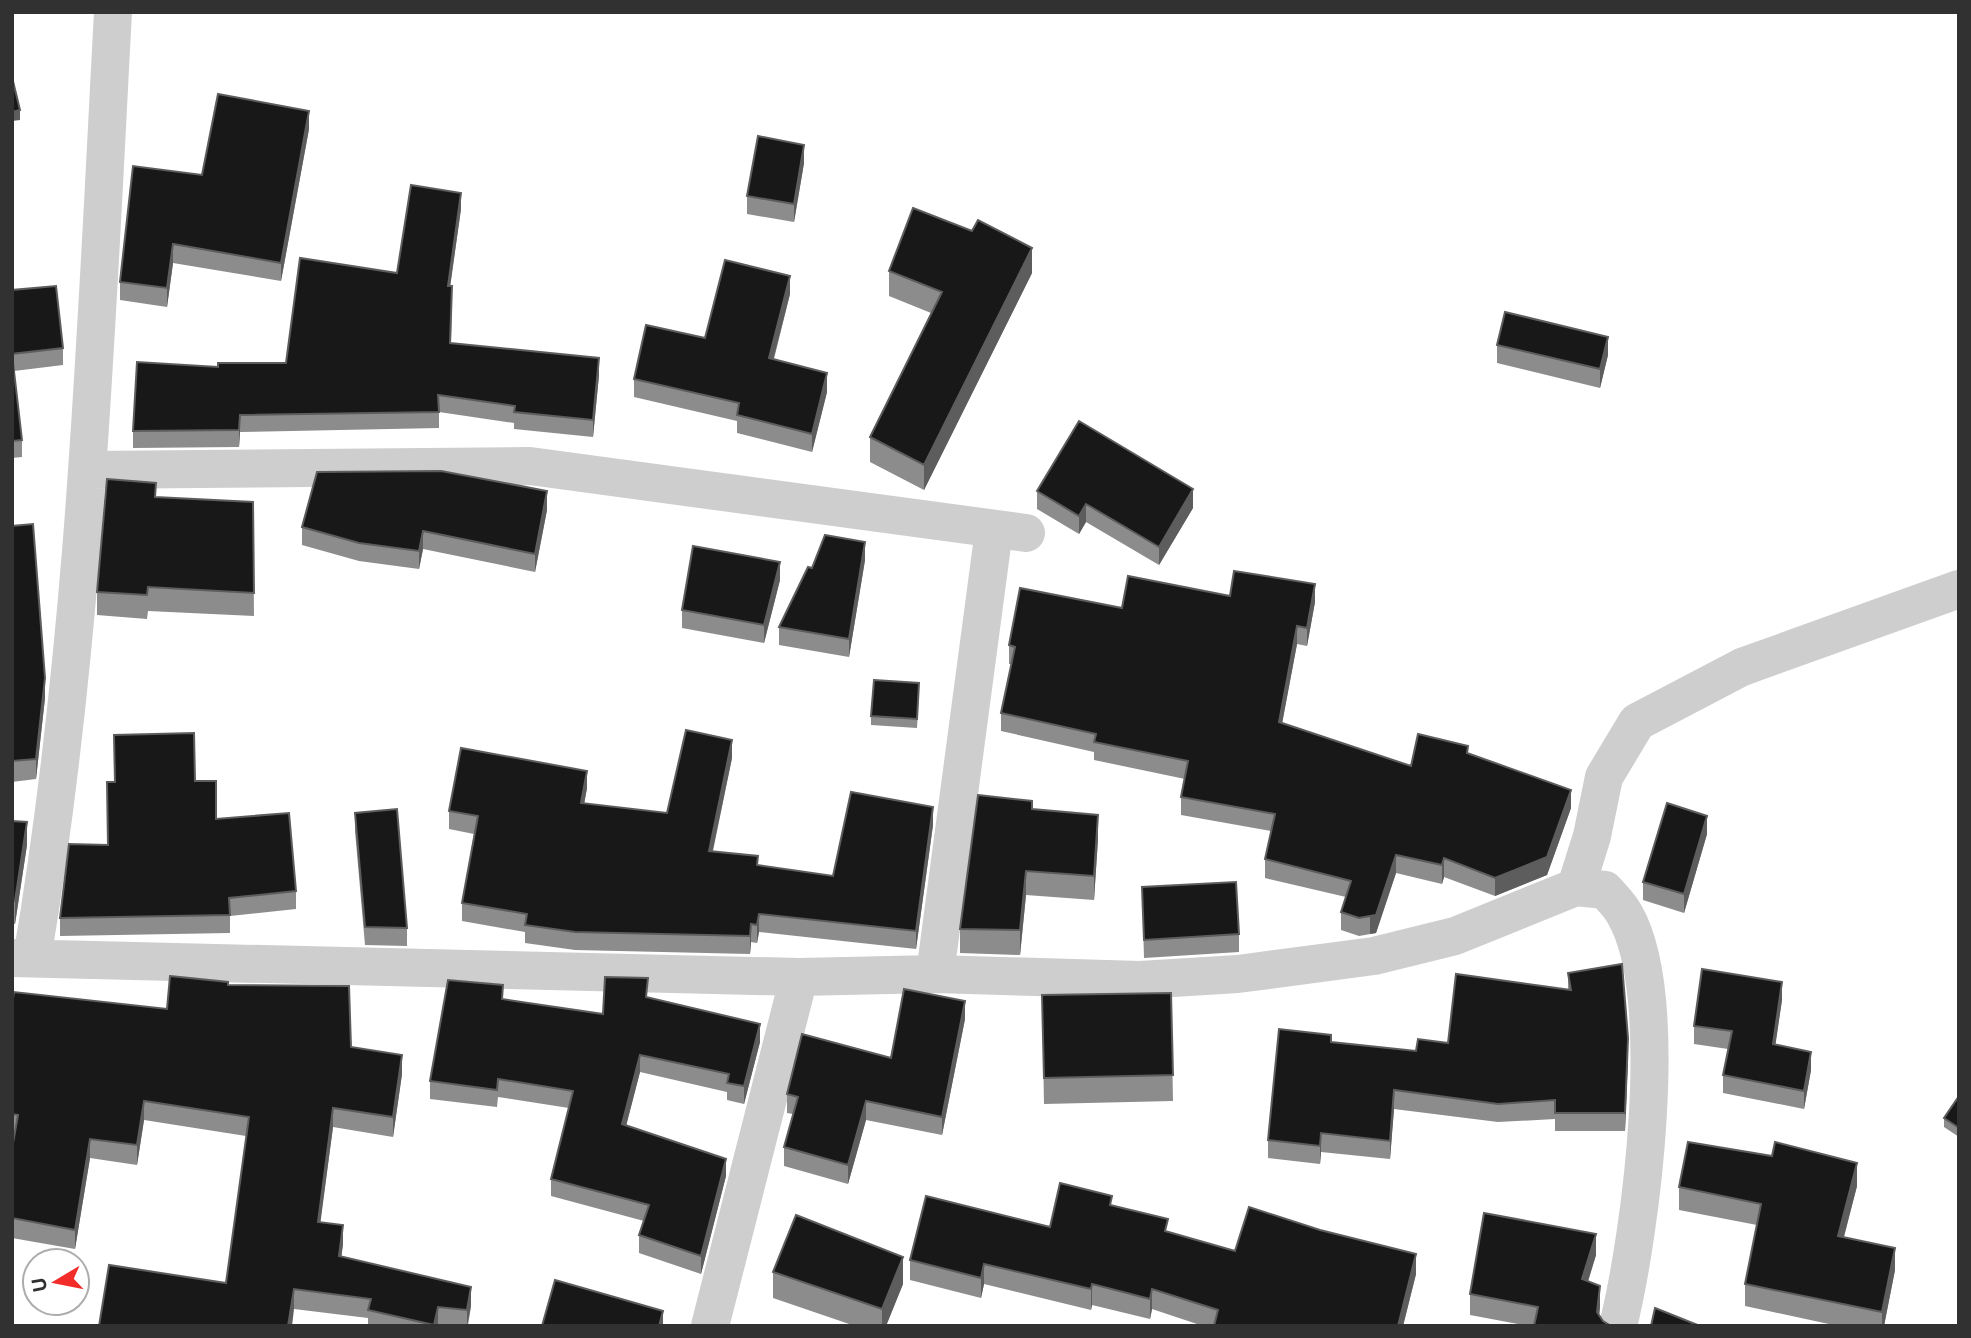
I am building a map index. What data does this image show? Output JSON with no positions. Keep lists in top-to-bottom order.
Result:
{
  "north": "left"
}
